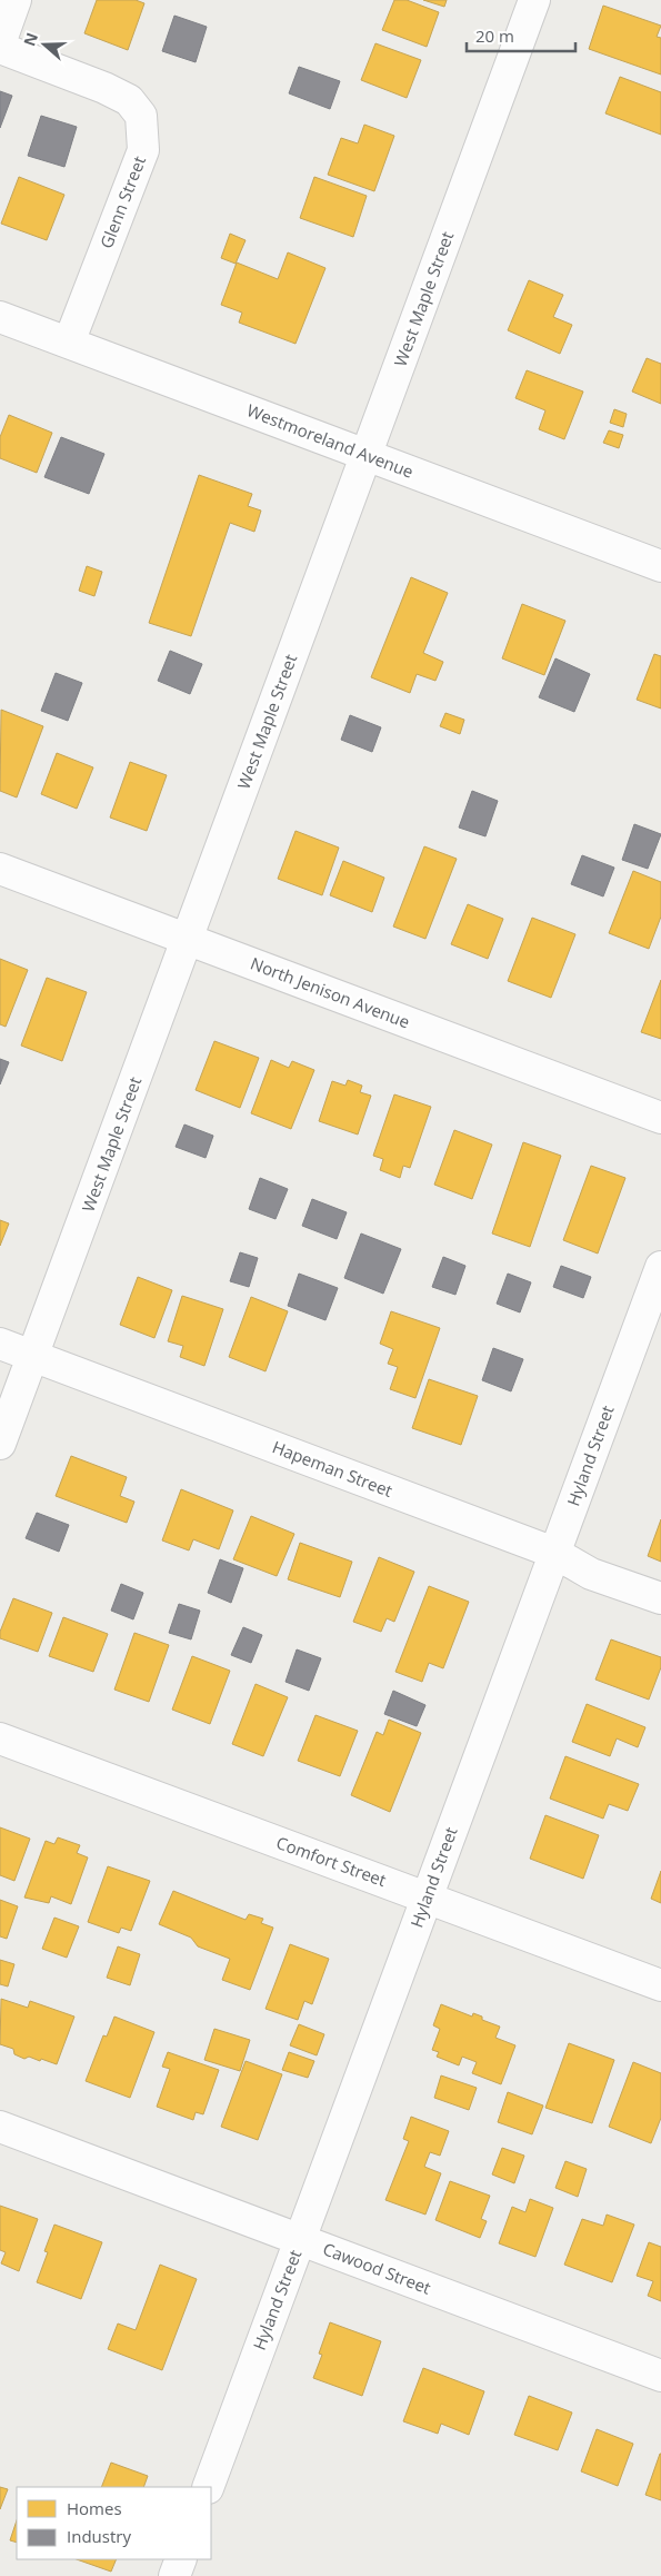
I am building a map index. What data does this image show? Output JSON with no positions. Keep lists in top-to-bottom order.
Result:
{
  "streets": {
    "street": [
      "Glenn Street",
      "West Maple Street",
      "Westmoreland Avenue",
      "North Jenison Avenue",
      "Hyland Street",
      "Hapeman Street",
      "Comfort Street",
      "Cawood Street"
    ]
  },
  "crossings": [
    ["Glenn Street", "Westmoreland Avenue"],
    ["West Maple Street", "Westmoreland Avenue"],
    ["West Maple Street", "North Jenison Avenue"],
    ["West Maple Street", "Hapeman Street"],
    ["Hyland Street", "Hapeman Street"],
    ["Hyland Street", "Comfort Street"],
    ["Hyland Street", "Cawood Street"]
  ],
  "legend": ["Homes", "Industry"],
  "scale_bar": "20 m",
  "north": "left"
}
